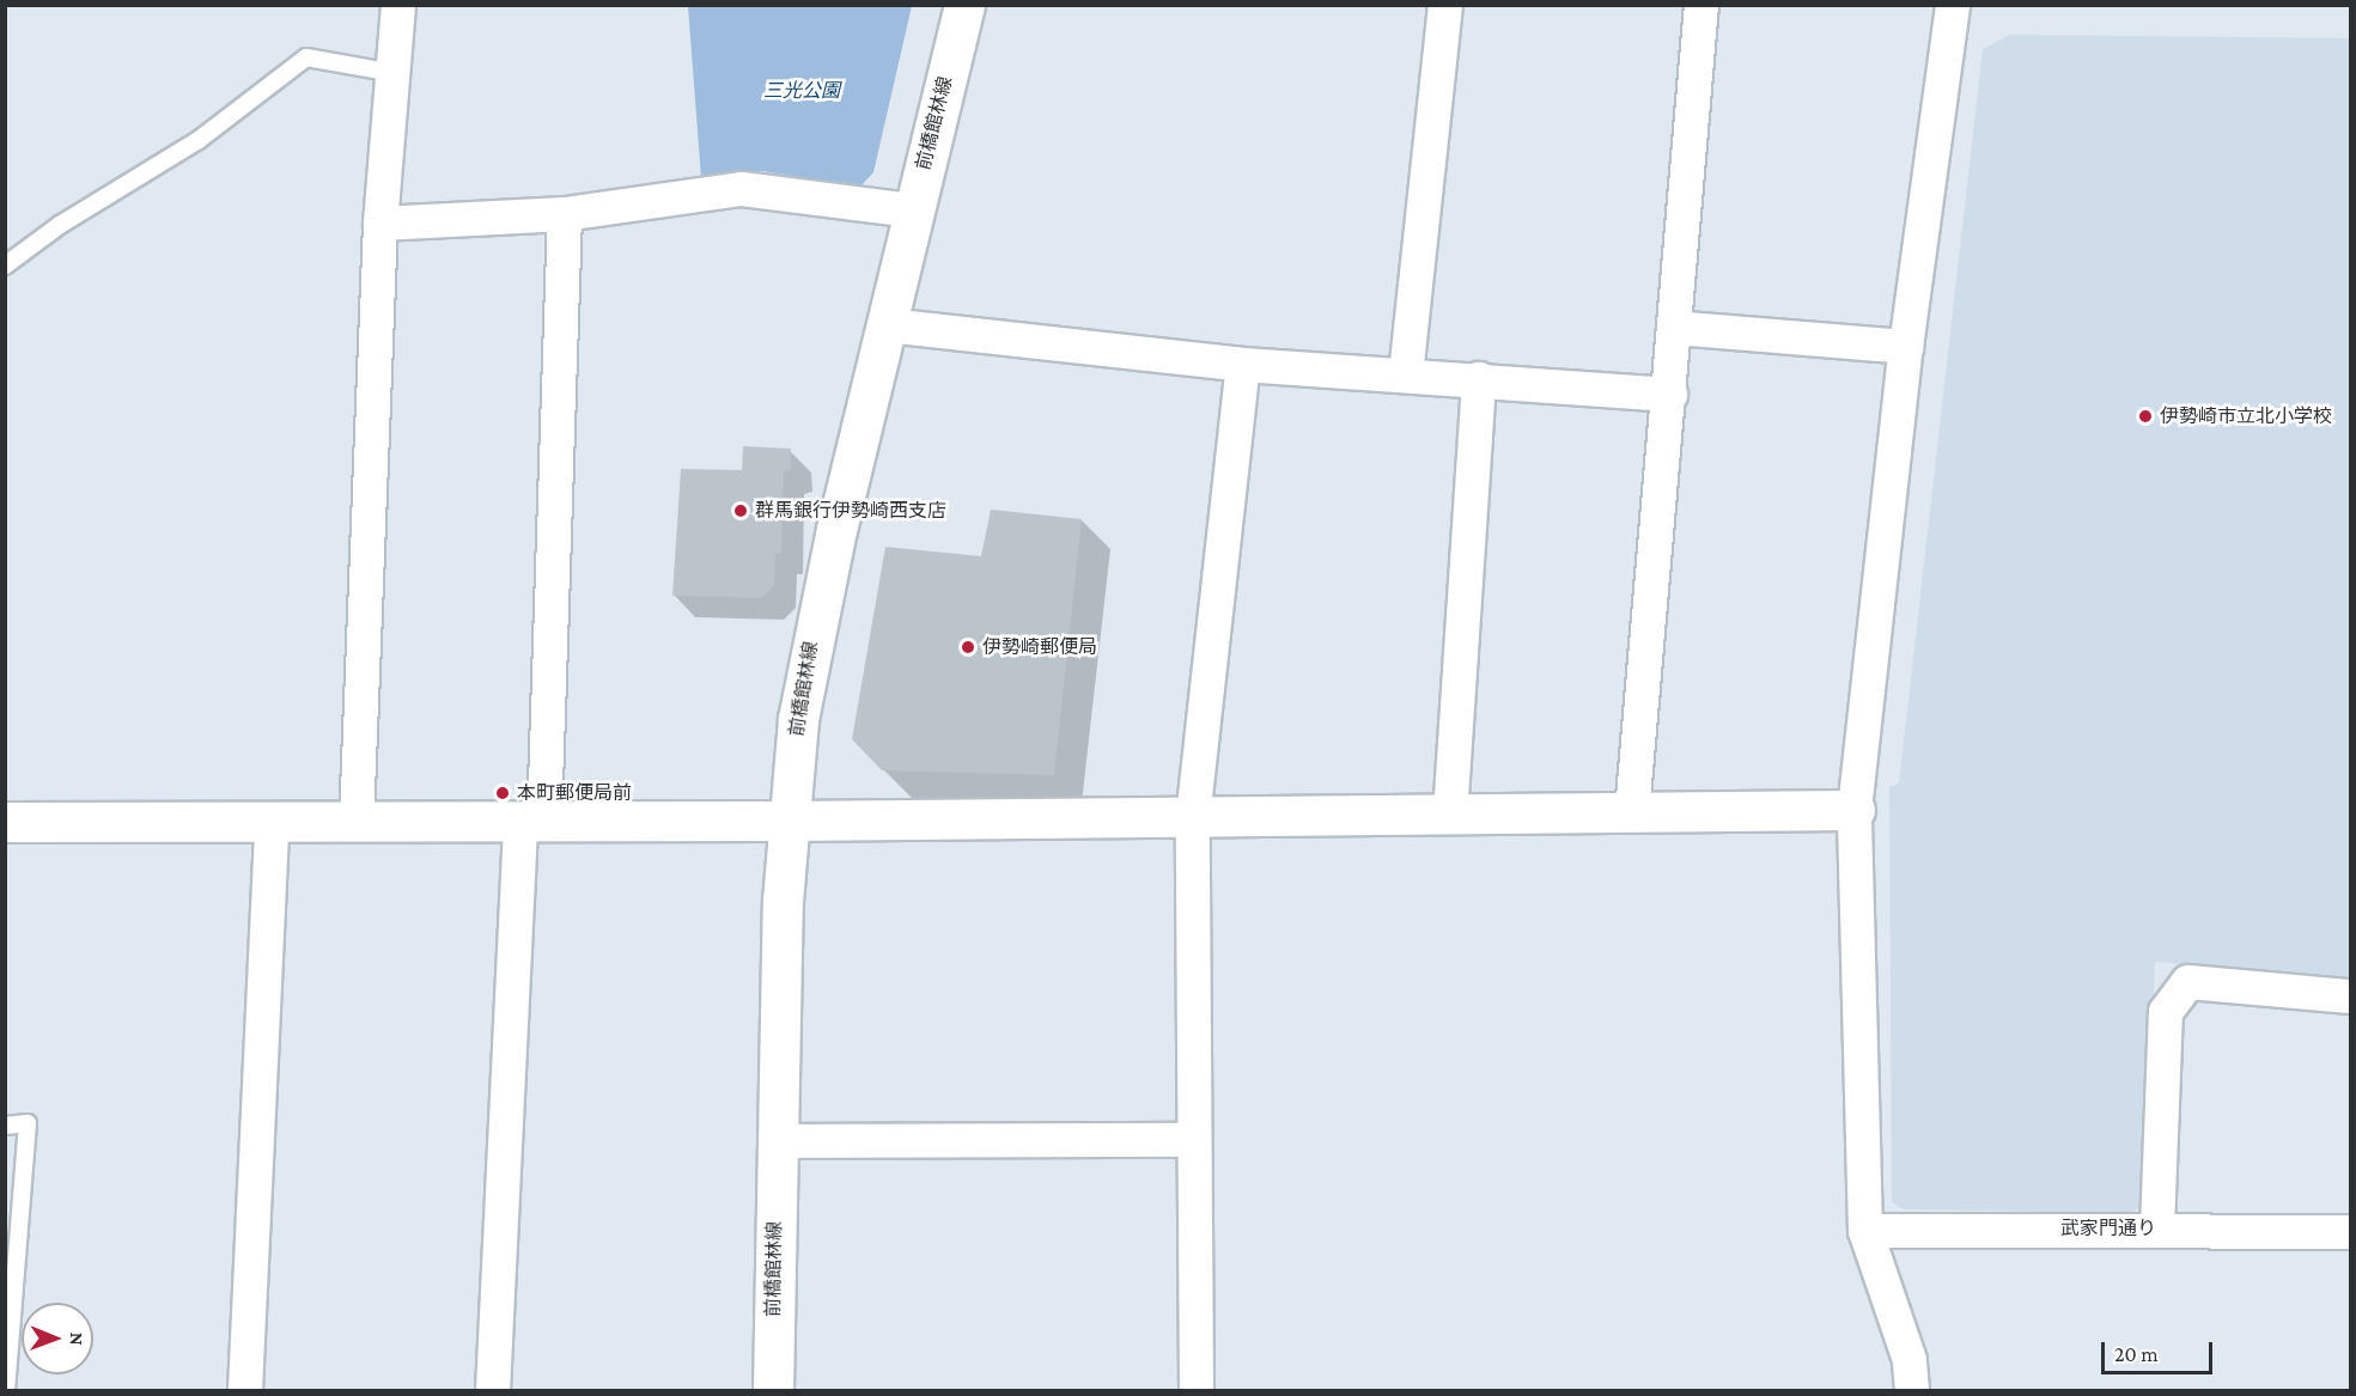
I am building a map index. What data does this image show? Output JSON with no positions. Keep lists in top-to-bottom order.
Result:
{
  "streets": {
    "street": ["前橋館林線", "武家門通り"]
  },
  "parks": ["三光公園"],
  "places": [
    "伊勢崎市立北小学校",
    "群馬銀行伊勢崎西支店",
    "伊勢崎郵便局",
    "本町郵便局前"
  ],
  "scale_bar": "20 m",
  "north": "right"
}
